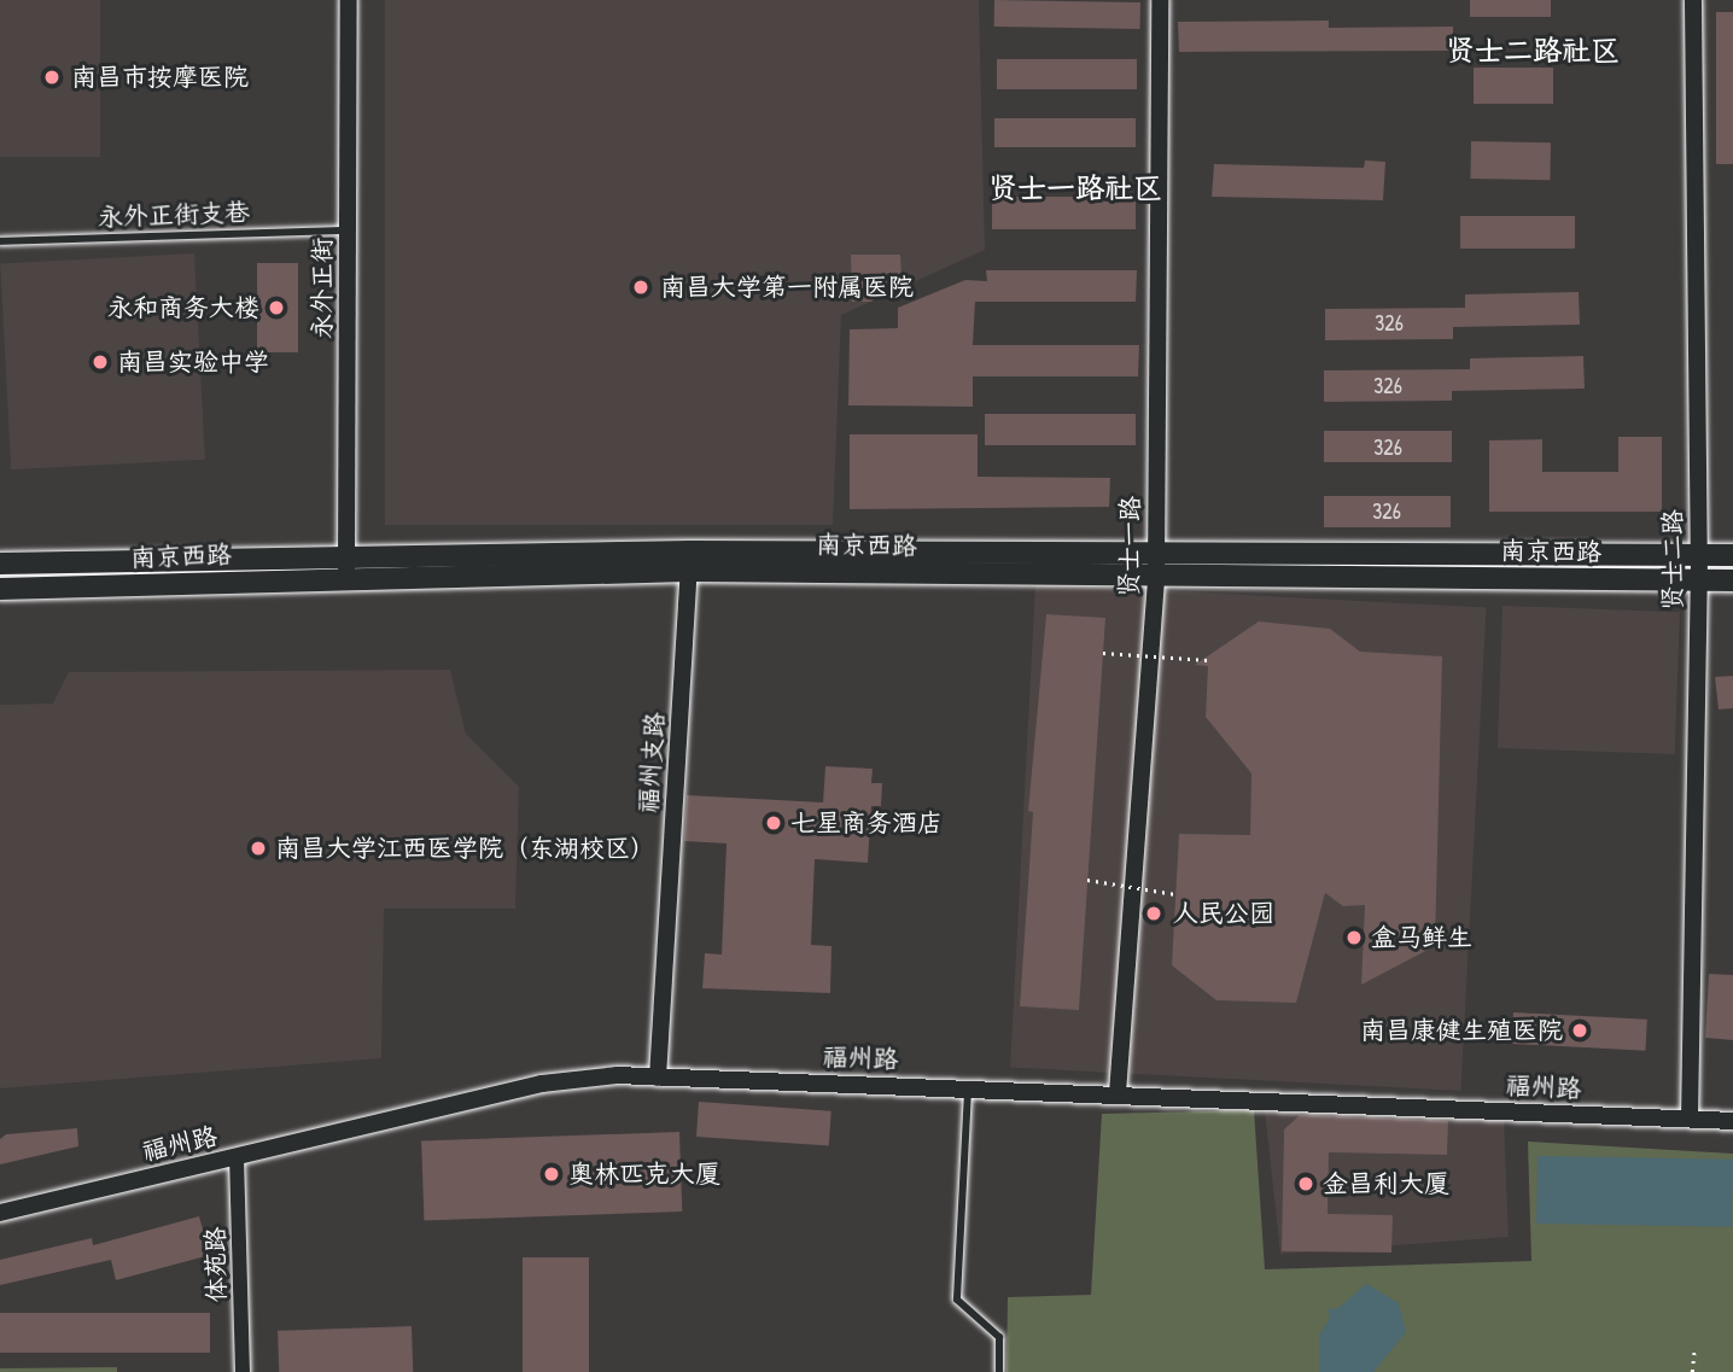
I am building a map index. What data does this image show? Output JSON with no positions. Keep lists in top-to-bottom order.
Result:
{
  "streets": {
    "main road": ["南京西路"],
    "street": [
      "永外正街",
      "贤士一路",
      "贤士二路",
      "福州支路",
      "福州路",
      "体苑路"
    ],
    "lane": ["永外正街支巷"]
  },
  "crossings": [
    ["永外正街支巷", "永外正街"],
    ["永外正街", "南京西路"],
    ["南京西路", "贤士一路"],
    ["南京西路", "贤士二路"],
    ["南京西路", "福州支路"],
    ["贤士一路", "福州路"],
    ["贤士二路", "福州路"],
    ["福州支路", "福州路"],
    ["福州路", "体苑路"]
  ],
  "districts": ["贤士二路社区", "贤士一路社区"],
  "places": [
    "南昌市按摩医院",
    "南昌大学第一附属医院",
    "永和商务大楼",
    "南昌实验中学",
    "七星商务酒店",
    "南昌大学江西医学院（东湖校区）",
    "人民公园",
    "盒马鲜生",
    "南昌康健生殖医院",
    "奥林匹克大厦",
    "金昌利大厦"
  ],
  "house_numbers": [
    "326",
    "326",
    "326",
    "326"
  ]
}
